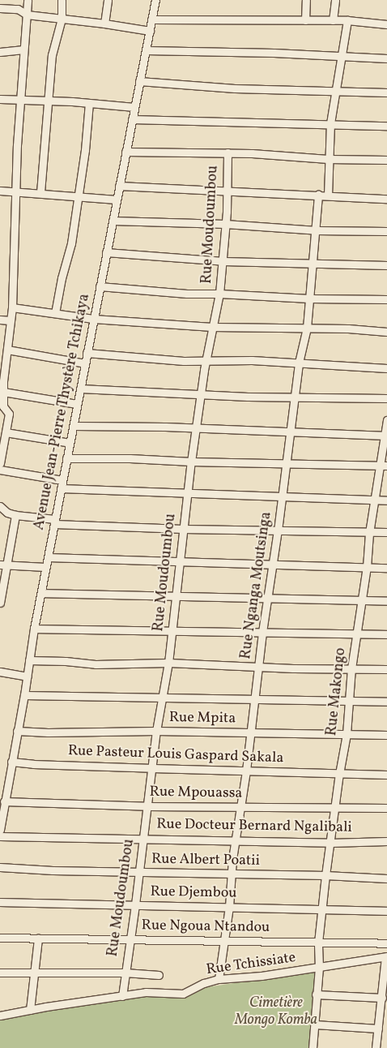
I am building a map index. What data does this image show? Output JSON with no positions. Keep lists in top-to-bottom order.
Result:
{
  "streets": {
    "street": [
      "Rue Moudoumbou",
      "Avenue Jean-Pierre Thystère Tchikaya",
      "Rue Nganga Moutsinga",
      "Rue Makongo",
      "Rue Mpita",
      "Rue Pasteur Louis Gaspard Sakala",
      "Rue Mpouassa",
      "Rue Docteur Bernard Ngalibali",
      "Rue Albert Poatii",
      "Rue Djembou",
      "Rue Ngoua Ntandou",
      "Rue Tchissiate"
    ]
  },
  "crossings": [
    ["Rue Moudoumbou", "Rue Mpita"],
    ["Rue Moudoumbou", "Rue Pasteur Louis Gaspard Sakala"],
    ["Rue Moudoumbou", "Rue Mpouassa"],
    ["Rue Moudoumbou", "Rue Docteur Bernard Ngalibali"],
    ["Rue Moudoumbou", "Rue Albert Poatii"],
    ["Rue Moudoumbou", "Rue Djembou"],
    ["Rue Moudoumbou", "Rue Ngoua Ntandou"],
    ["Rue Moudoumbou", "Rue Tchissiate"],
    ["Avenue Jean-Pierre Thystère Tchikaya", "Rue Mpita"],
    ["Avenue Jean-Pierre Thystère Tchikaya", "Rue Pasteur Louis Gaspard Sakala"],
    ["Avenue Jean-Pierre Thystère Tchikaya", "Rue Mpouassa"],
    ["Rue Nganga Moutsinga", "Rue Mpita"],
    ["Rue Nganga Moutsinga", "Rue Pasteur Louis Gaspard Sakala"],
    ["Rue Nganga Moutsinga", "Rue Mpouassa"],
    ["Rue Nganga Moutsinga", "Rue Docteur Bernard Ngalibali"],
    ["Rue Nganga Moutsinga", "Rue Albert Poatii"],
    ["Rue Nganga Moutsinga", "Rue Djembou"],
    ["Rue Nganga Moutsinga", "Rue Ngoua Ntandou"],
    ["Rue Nganga Moutsinga", "Rue Tchissiate"],
    ["Rue Makongo", "Rue Mpita"],
    ["Rue Makongo", "Rue Pasteur Louis Gaspard Sakala"],
    ["Rue Makongo", "Rue Mpouassa"],
    ["Rue Makongo", "Rue Docteur Bernard Ngalibali"],
    ["Rue Makongo", "Rue Albert Poatii"],
    ["Rue Makongo", "Rue Djembou"],
    ["Rue Makongo", "Rue Ngoua Ntandou"],
    ["Rue Makongo", "Rue Tchissiate"]
  ],
  "parks": ["Cimetière Mongo Komba"]
}
